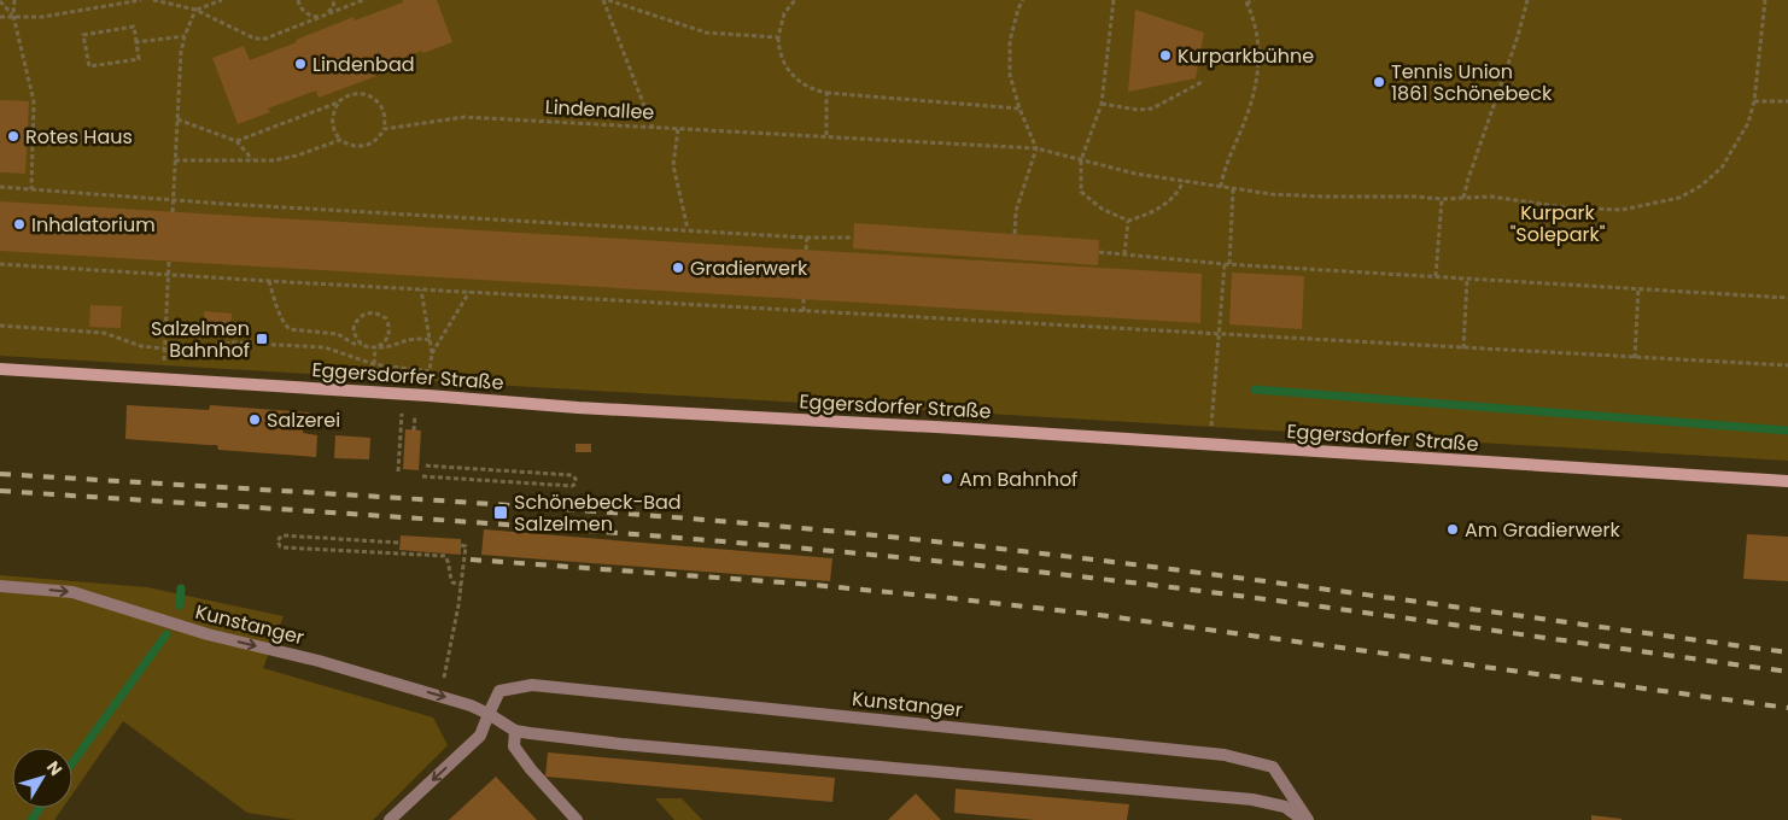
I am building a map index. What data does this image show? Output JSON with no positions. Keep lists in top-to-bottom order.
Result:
{
  "streets": {
    "street": ["Eggersdorfer Straße", "Kunstanger"],
    "path": ["Lindenallee"]
  },
  "parks": ["Kurpark \"Solepark\""],
  "places": {
    "other": [
      "Kurparkbühne",
      "Lindenbad",
      "Tennis Union 1861 Schönebeck",
      "Rotes Haus",
      "Inhalatorium",
      "Gradierwerk",
      "Salzerei",
      "Am Bahnhof",
      "Am Gradierwerk"
    ],
    "transit": ["Salzelmen Bahnhof", "Schönebeck-Bad Salzelmen"]
  },
  "north": "top right"
}
